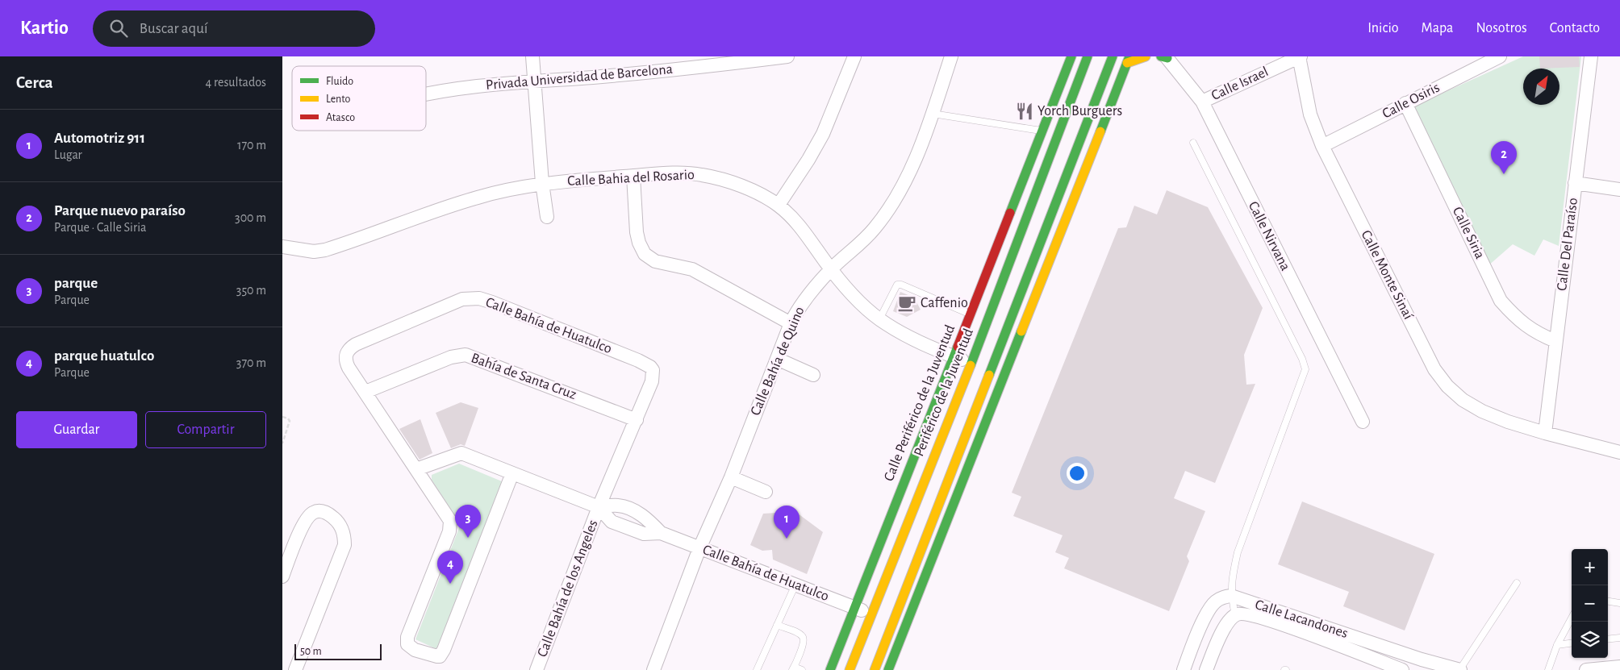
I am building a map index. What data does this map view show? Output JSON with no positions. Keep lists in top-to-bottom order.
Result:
{
  "streets": {
    "main road": ["Periférico de la Juventud", "Calle Periférico de la Juventud"],
    "street": [
      "Privada Universidad de Barcelona",
      "Calle Israel",
      "Calle Osiris",
      "Calle Bahia del Rosario",
      "Calle Siria",
      "Calle Nirvana",
      "Calle Del Paraíso",
      "Calle Monte Sinaí",
      "Calle Bahía de Huatulco",
      "Calle Bahía de Quino",
      "Bahía de Santa Cruz",
      "Calle Bahía de los Angeles",
      "Calle Lacandones"
    ]
  },
  "crossings": [
    ["Calle Israel", "Calle Nirvana"],
    ["Calle Israel", "Calle Monte Sinaí"],
    ["Calle Osiris", "Calle Siria"],
    ["Calle Osiris", "Calle Monte Sinaí"],
    ["Calle Bahia del Rosario", "Calle Bahía de Quino"],
    ["Calle Bahia del Rosario", "Periférico de la Juventud"],
    ["Calle Bahia del Rosario", "Calle Periférico de la Juventud"],
    ["Calle Siria", "Calle Del Paraíso"],
    ["Calle Del Paraíso", "Calle Monte Sinaí"],
    ["Calle Bahía de Huatulco", "Calle Bahía de Quino"],
    ["Calle Bahía de Huatulco", "Bahía de Santa Cruz"],
    ["Calle Bahía de Huatulco", "Periférico de la Juventud"],
    ["Calle Bahía de Huatulco", "Calle Periférico de la Juventud"],
    ["Calle Bahía de Huatulco", "Calle Bahía de los Angeles"]
  ],
  "places": {
    "restaurant": ["Yorch Burguers"],
    "cafe": ["Caffenio"]
  },
  "legend": ["Fluido", "Lento", "Atasco"],
  "scale_bar": "50 m",
  "north": "top right",
  "page": {
    "header": "Kartio",
    "search": "Buscar aquí",
    "nav": [
      "Inicio",
      "Mapa",
      "Nosotros",
      "Contacto"
    ],
    "heading": ["Cerca", "4 resultados"],
    "list": [
      {
        "mark": "1",
        "name": "Automotriz 911",
        "note": "Lugar",
        "value": "170 m"
      },
      {
        "mark": "2",
        "name": "Parque nuevo paraíso",
        "note": "Parque · Calle Siria",
        "value": "300 m"
      },
      {
        "mark": "3",
        "name": "parque",
        "note": "Parque",
        "value": "350 m"
      },
      {
        "mark": "4",
        "name": "parque huatulco",
        "note": "Parque",
        "value": "370 m"
      }
    ],
    "pins": [
      "2",
      "3",
      "1",
      "4"
    ],
    "buttons": ["Guardar", "Compartir"],
    "map_buttons": ["+", "−"],
    "scale": "50 m"
  }
}
